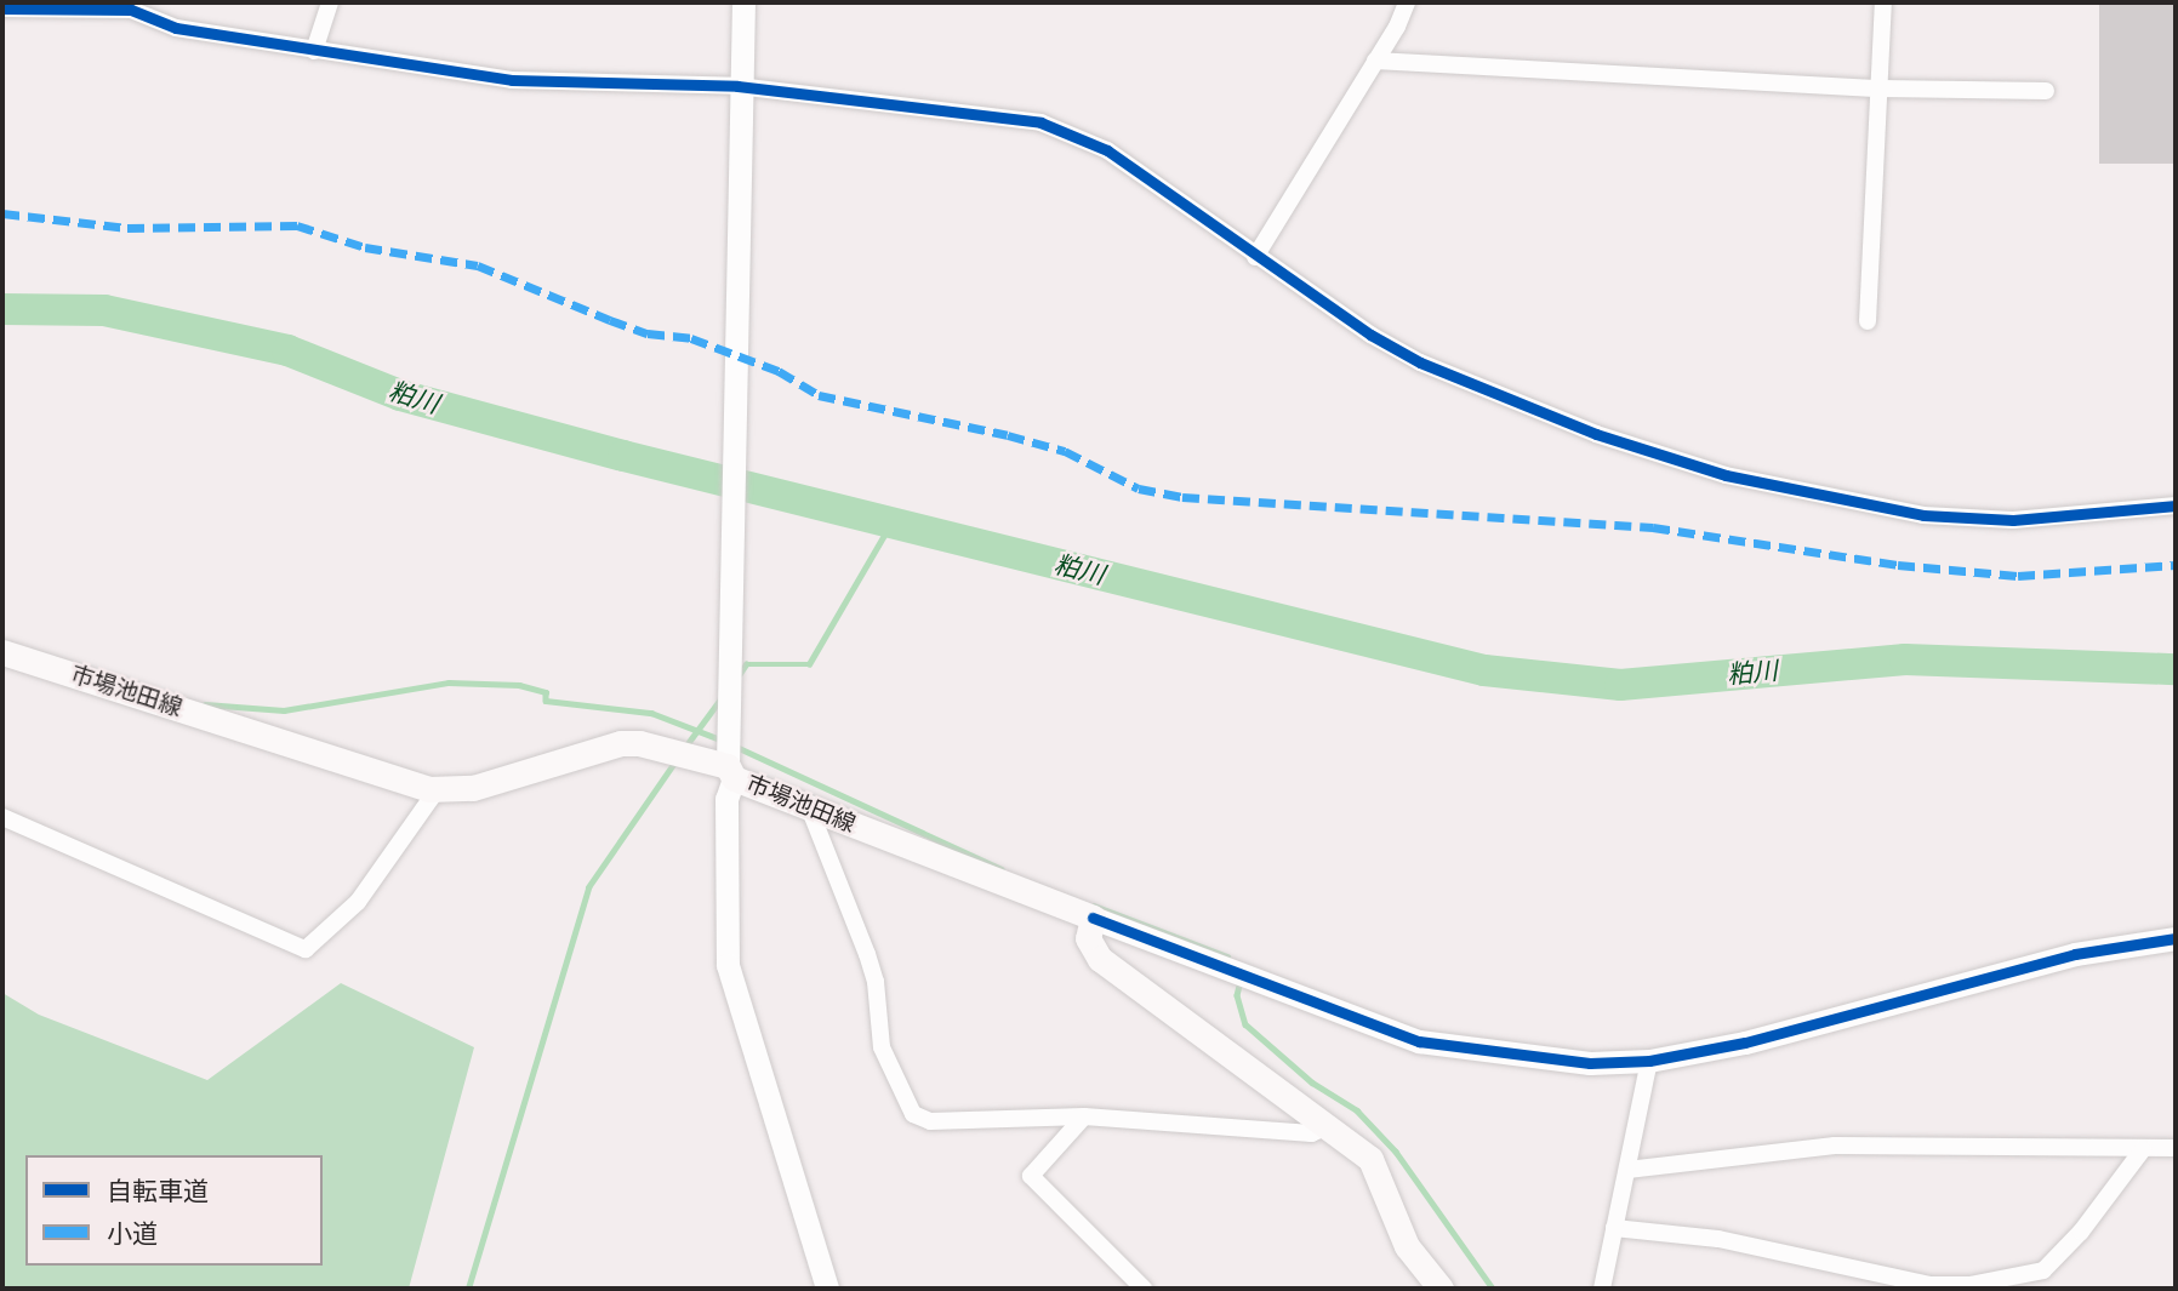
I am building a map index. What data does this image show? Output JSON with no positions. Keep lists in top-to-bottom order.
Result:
{
  "streets": {
    "main road": ["市場池田線"]
  },
  "water": ["粕川"],
  "legend": ["自転車道", "小道"]
}
